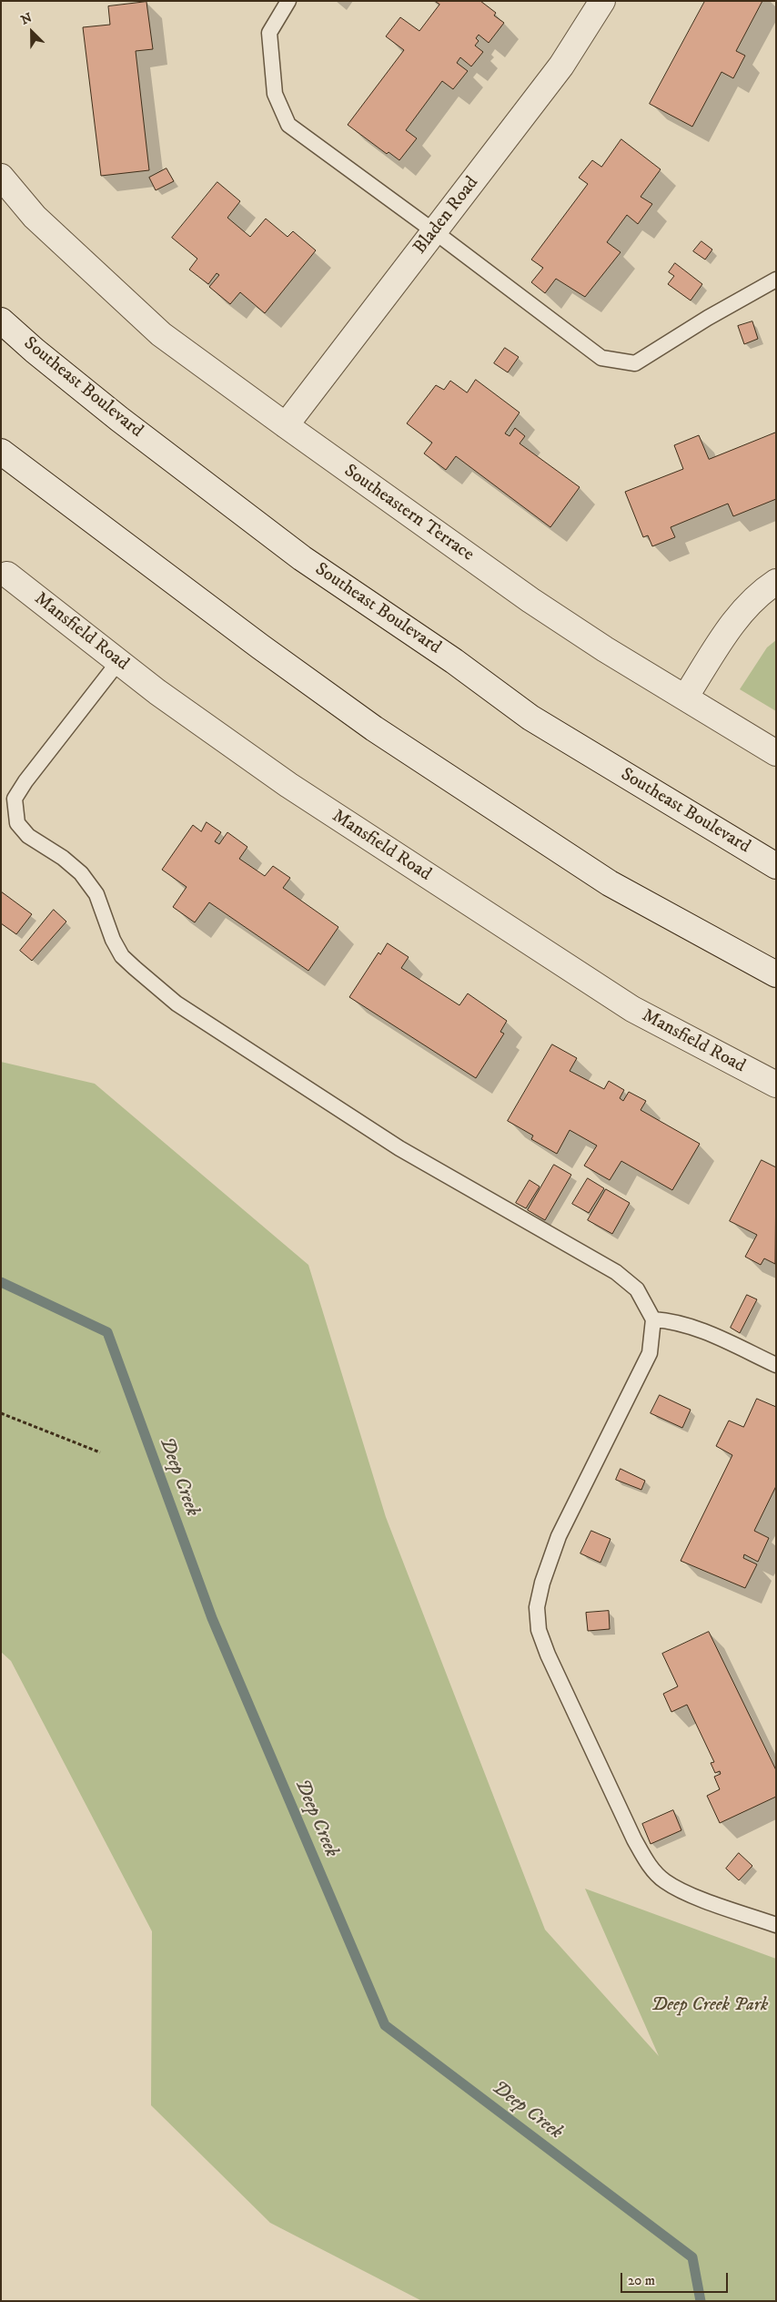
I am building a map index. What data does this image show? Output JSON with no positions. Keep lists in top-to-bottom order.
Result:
{
  "streets": {
    "street": [
      "Bladen Road",
      "Southeast Boulevard",
      "Southeastern Terrace",
      "Mansfield Road"
    ]
  },
  "crossings": [
    ["Bladen Road", "Southeastern Terrace"]
  ],
  "water": ["Deep Creek"],
  "parks": ["Deep Creek Park"],
  "scale_bar": "20 m",
  "north": "top left"
}
